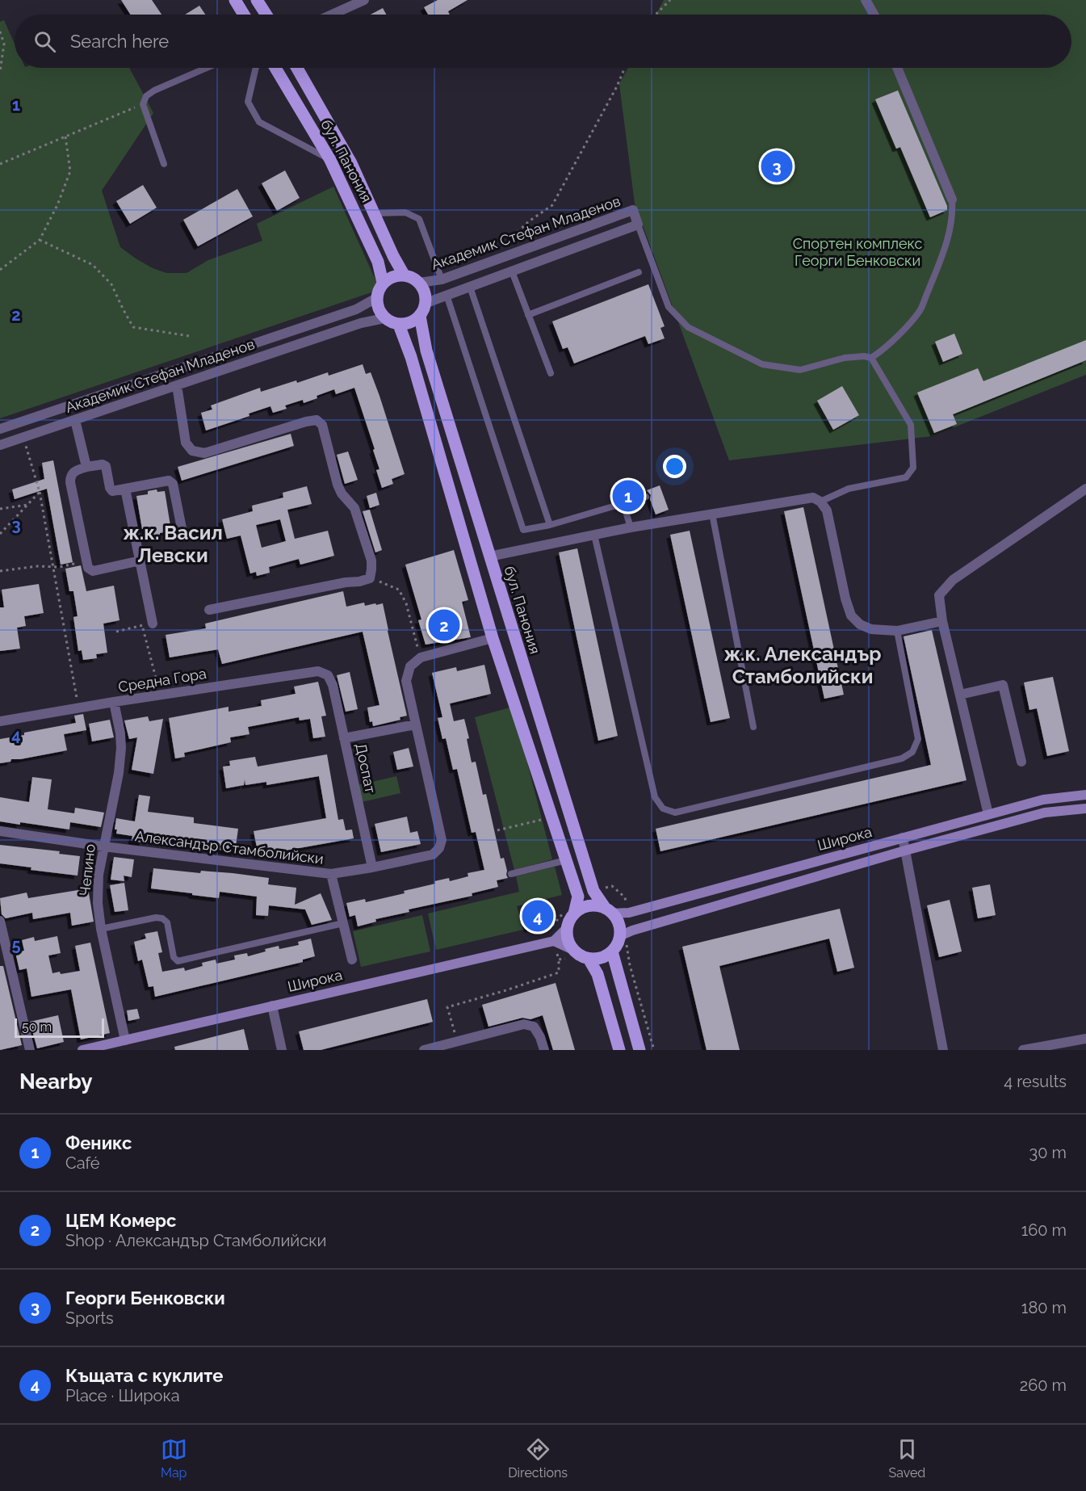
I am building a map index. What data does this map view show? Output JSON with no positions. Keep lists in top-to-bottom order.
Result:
{
  "streets": {
    "main road": ["бул. Панония", "Широка"],
    "street": [
      "Академик Стефан Младенов",
      "Средна Гора",
      "Доспат",
      "Александър Стамболийски",
      "Чепино"
    ]
  },
  "crossings": [
    ["бул. Панония", "Академик Стефан Младенов"],
    ["бул. Панония", "Широка"],
    ["Средна Гора", "Доспат"],
    ["Средна Гора", "Чепино"],
    ["Доспат", "Александър Стамболийски"],
    ["Широка", "Чепино"],
    ["Александър Стамболийски", "Чепино"]
  ],
  "districts": ["ж.к. Васил Левски", "ж.к. Александър Стамболийски"],
  "parks": ["Спортен комплекс Георги Бенковски"],
  "scale_bar": "50 m",
  "page": {
    "search": "Search here",
    "pins": [
      "3",
      "1",
      "2",
      "4"
    ],
    "scale": "50 m",
    "heading": ["Nearby", "4 results"],
    "list": [
      {
        "mark": "1",
        "name": "Феникс",
        "note": "Café",
        "value": "30 m"
      },
      {
        "mark": "2",
        "name": "ЦЕМ Комерс",
        "note": "Shop · Александър Стамболийски",
        "value": "160 m"
      },
      {
        "mark": "3",
        "name": "Георги Бенковски",
        "note": "Sports",
        "value": "180 m"
      },
      {
        "mark": "4",
        "name": "Къщата с куклите",
        "note": "Place · Широка",
        "value": "260 m"
      }
    ],
    "nav": ["Map", "Directions", "Saved"]
  },
  "grid": {
    "rows": [
      "1",
      "2",
      "3",
      "4",
      "5"
    ]
  }
}
